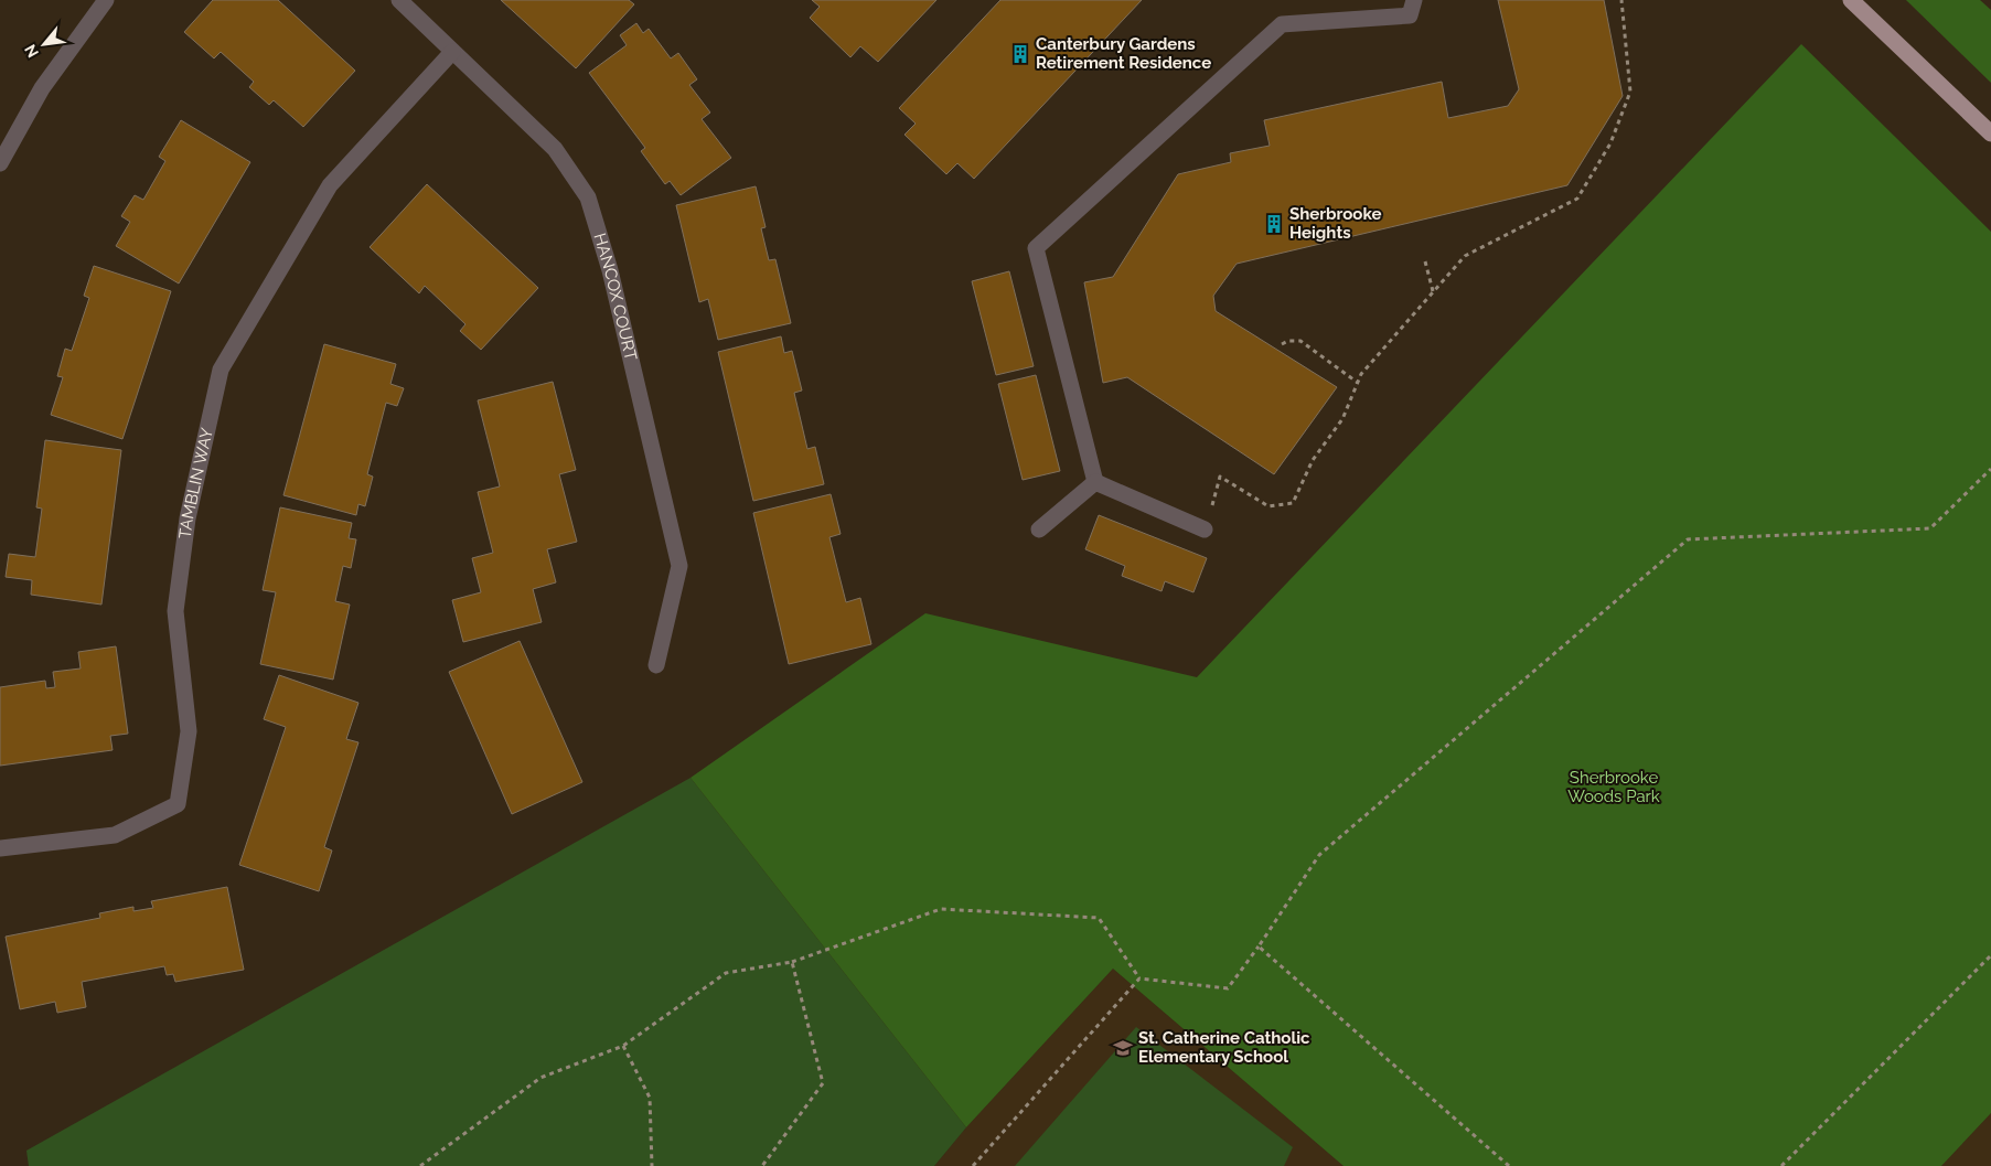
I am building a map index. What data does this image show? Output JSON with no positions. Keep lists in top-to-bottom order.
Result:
{
  "streets": {
    "street": ["HANCOX COURT", "TAMBLIN WAY"]
  },
  "crossings": [
    ["HANCOX COURT", "TAMBLIN WAY"]
  ],
  "parks": ["Sherbrooke Woods Park"],
  "places": {
    "building": ["Canterbury Gardens Retirement Residence", "Sherbrooke Heights"],
    "school or university": ["St. Catherine Catholic Elementary School"]
  },
  "north": "bottom left"
}
